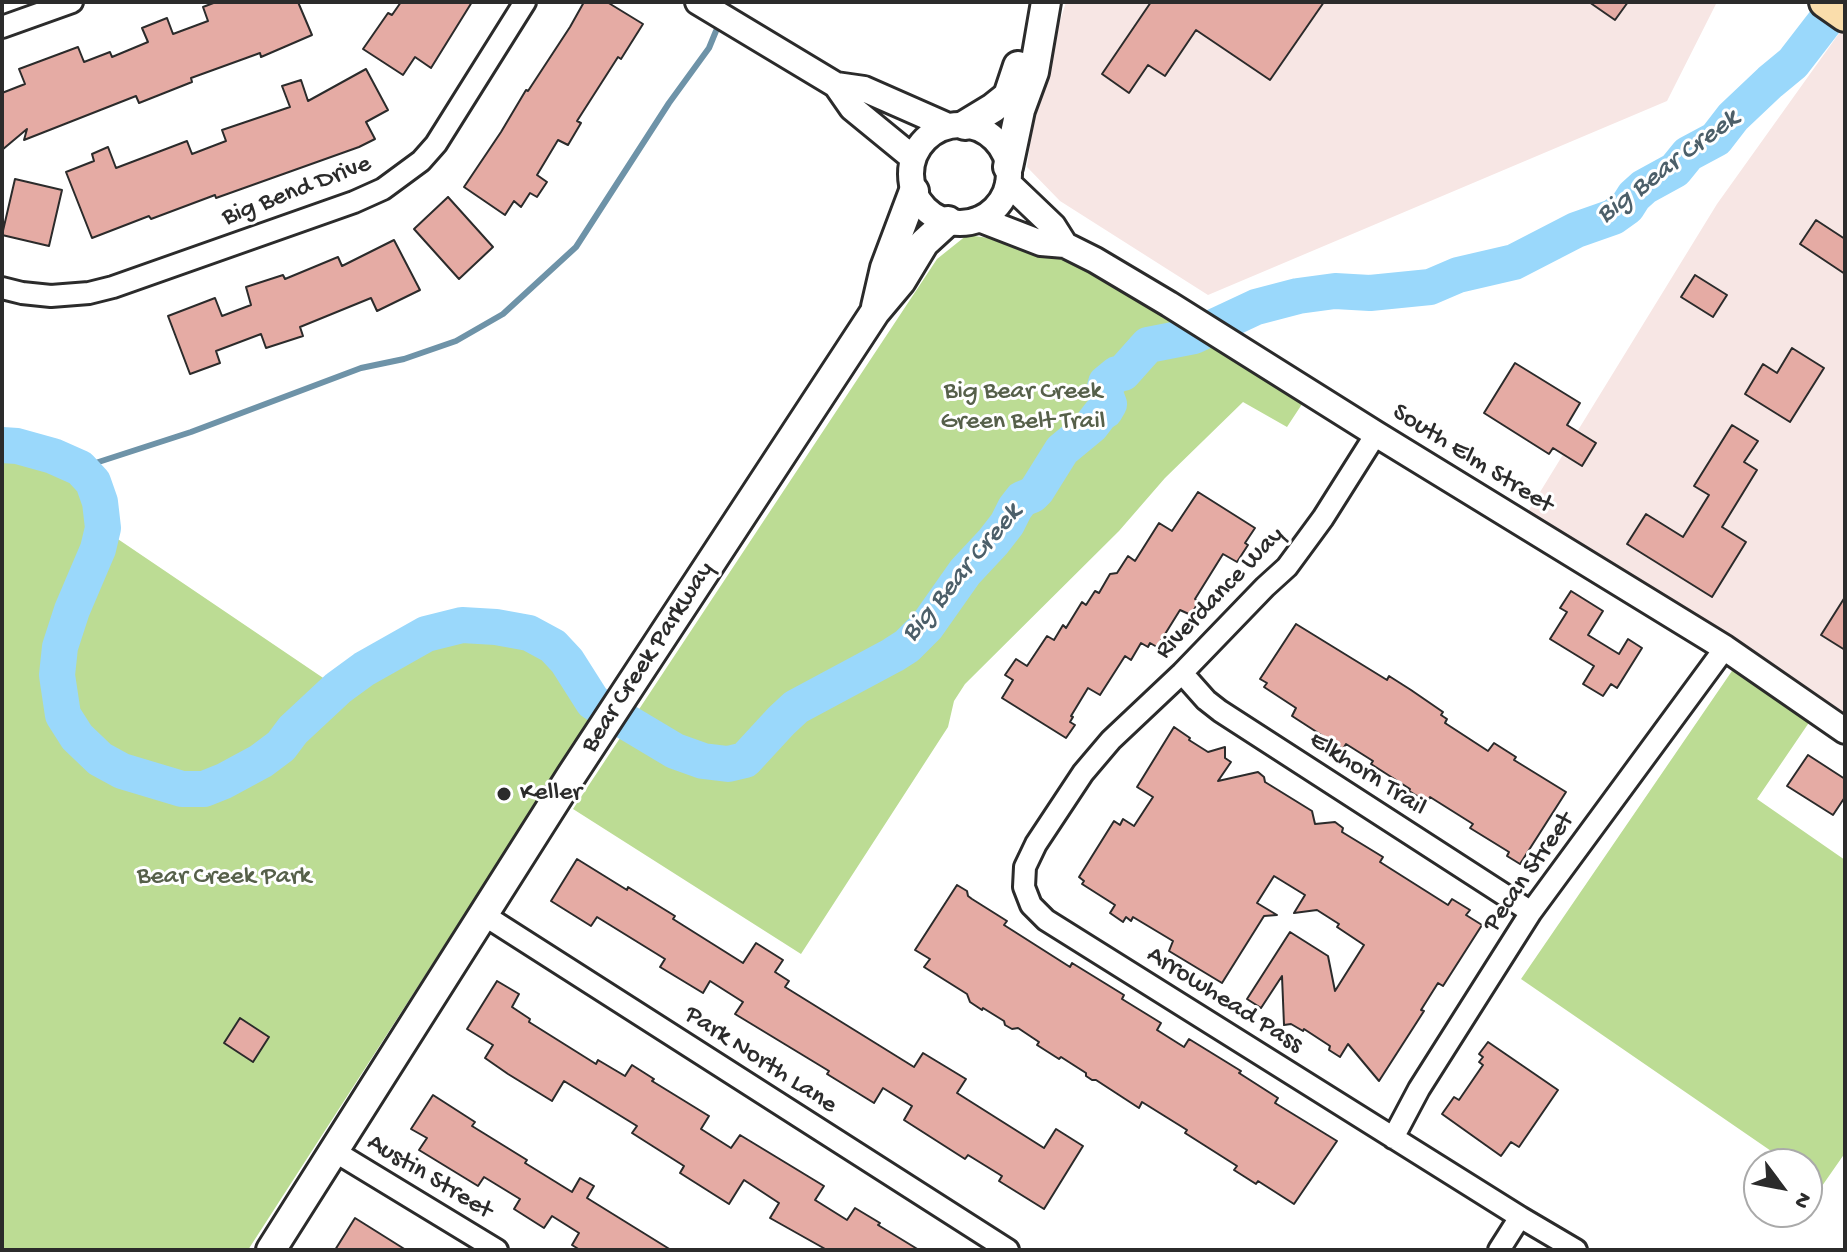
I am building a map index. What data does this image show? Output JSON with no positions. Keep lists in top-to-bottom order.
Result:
{
  "streets": {
    "main road": ["Bear Creek Parkway"],
    "street": [
      "Big Bend Drive",
      "South Elm Street",
      "Riverdance Way",
      "Elkhorn Trail",
      "Pecan Street",
      "Arrowhead Pass",
      "Park North Lane",
      "Austin Street"
    ]
  },
  "crossings": [
    ["South Elm Street", "Riverdance Way"],
    ["South Elm Street", "Bear Creek Parkway"],
    ["South Elm Street", "Pecan Street"],
    ["Riverdance Way", "Elkhorn Trail"],
    ["Riverdance Way", "Arrowhead Pass"],
    ["Bear Creek Parkway", "Park North Lane"],
    ["Bear Creek Parkway", "Austin Street"],
    ["Elkhorn Trail", "Pecan Street"],
    ["Pecan Street", "Arrowhead Pass"]
  ],
  "water": ["Big Bear Creek"],
  "parks": ["Big Bear Creek Green Belt Trail", "Bear Creek Park"],
  "places": ["Keller"],
  "north": "bottom right"
}
